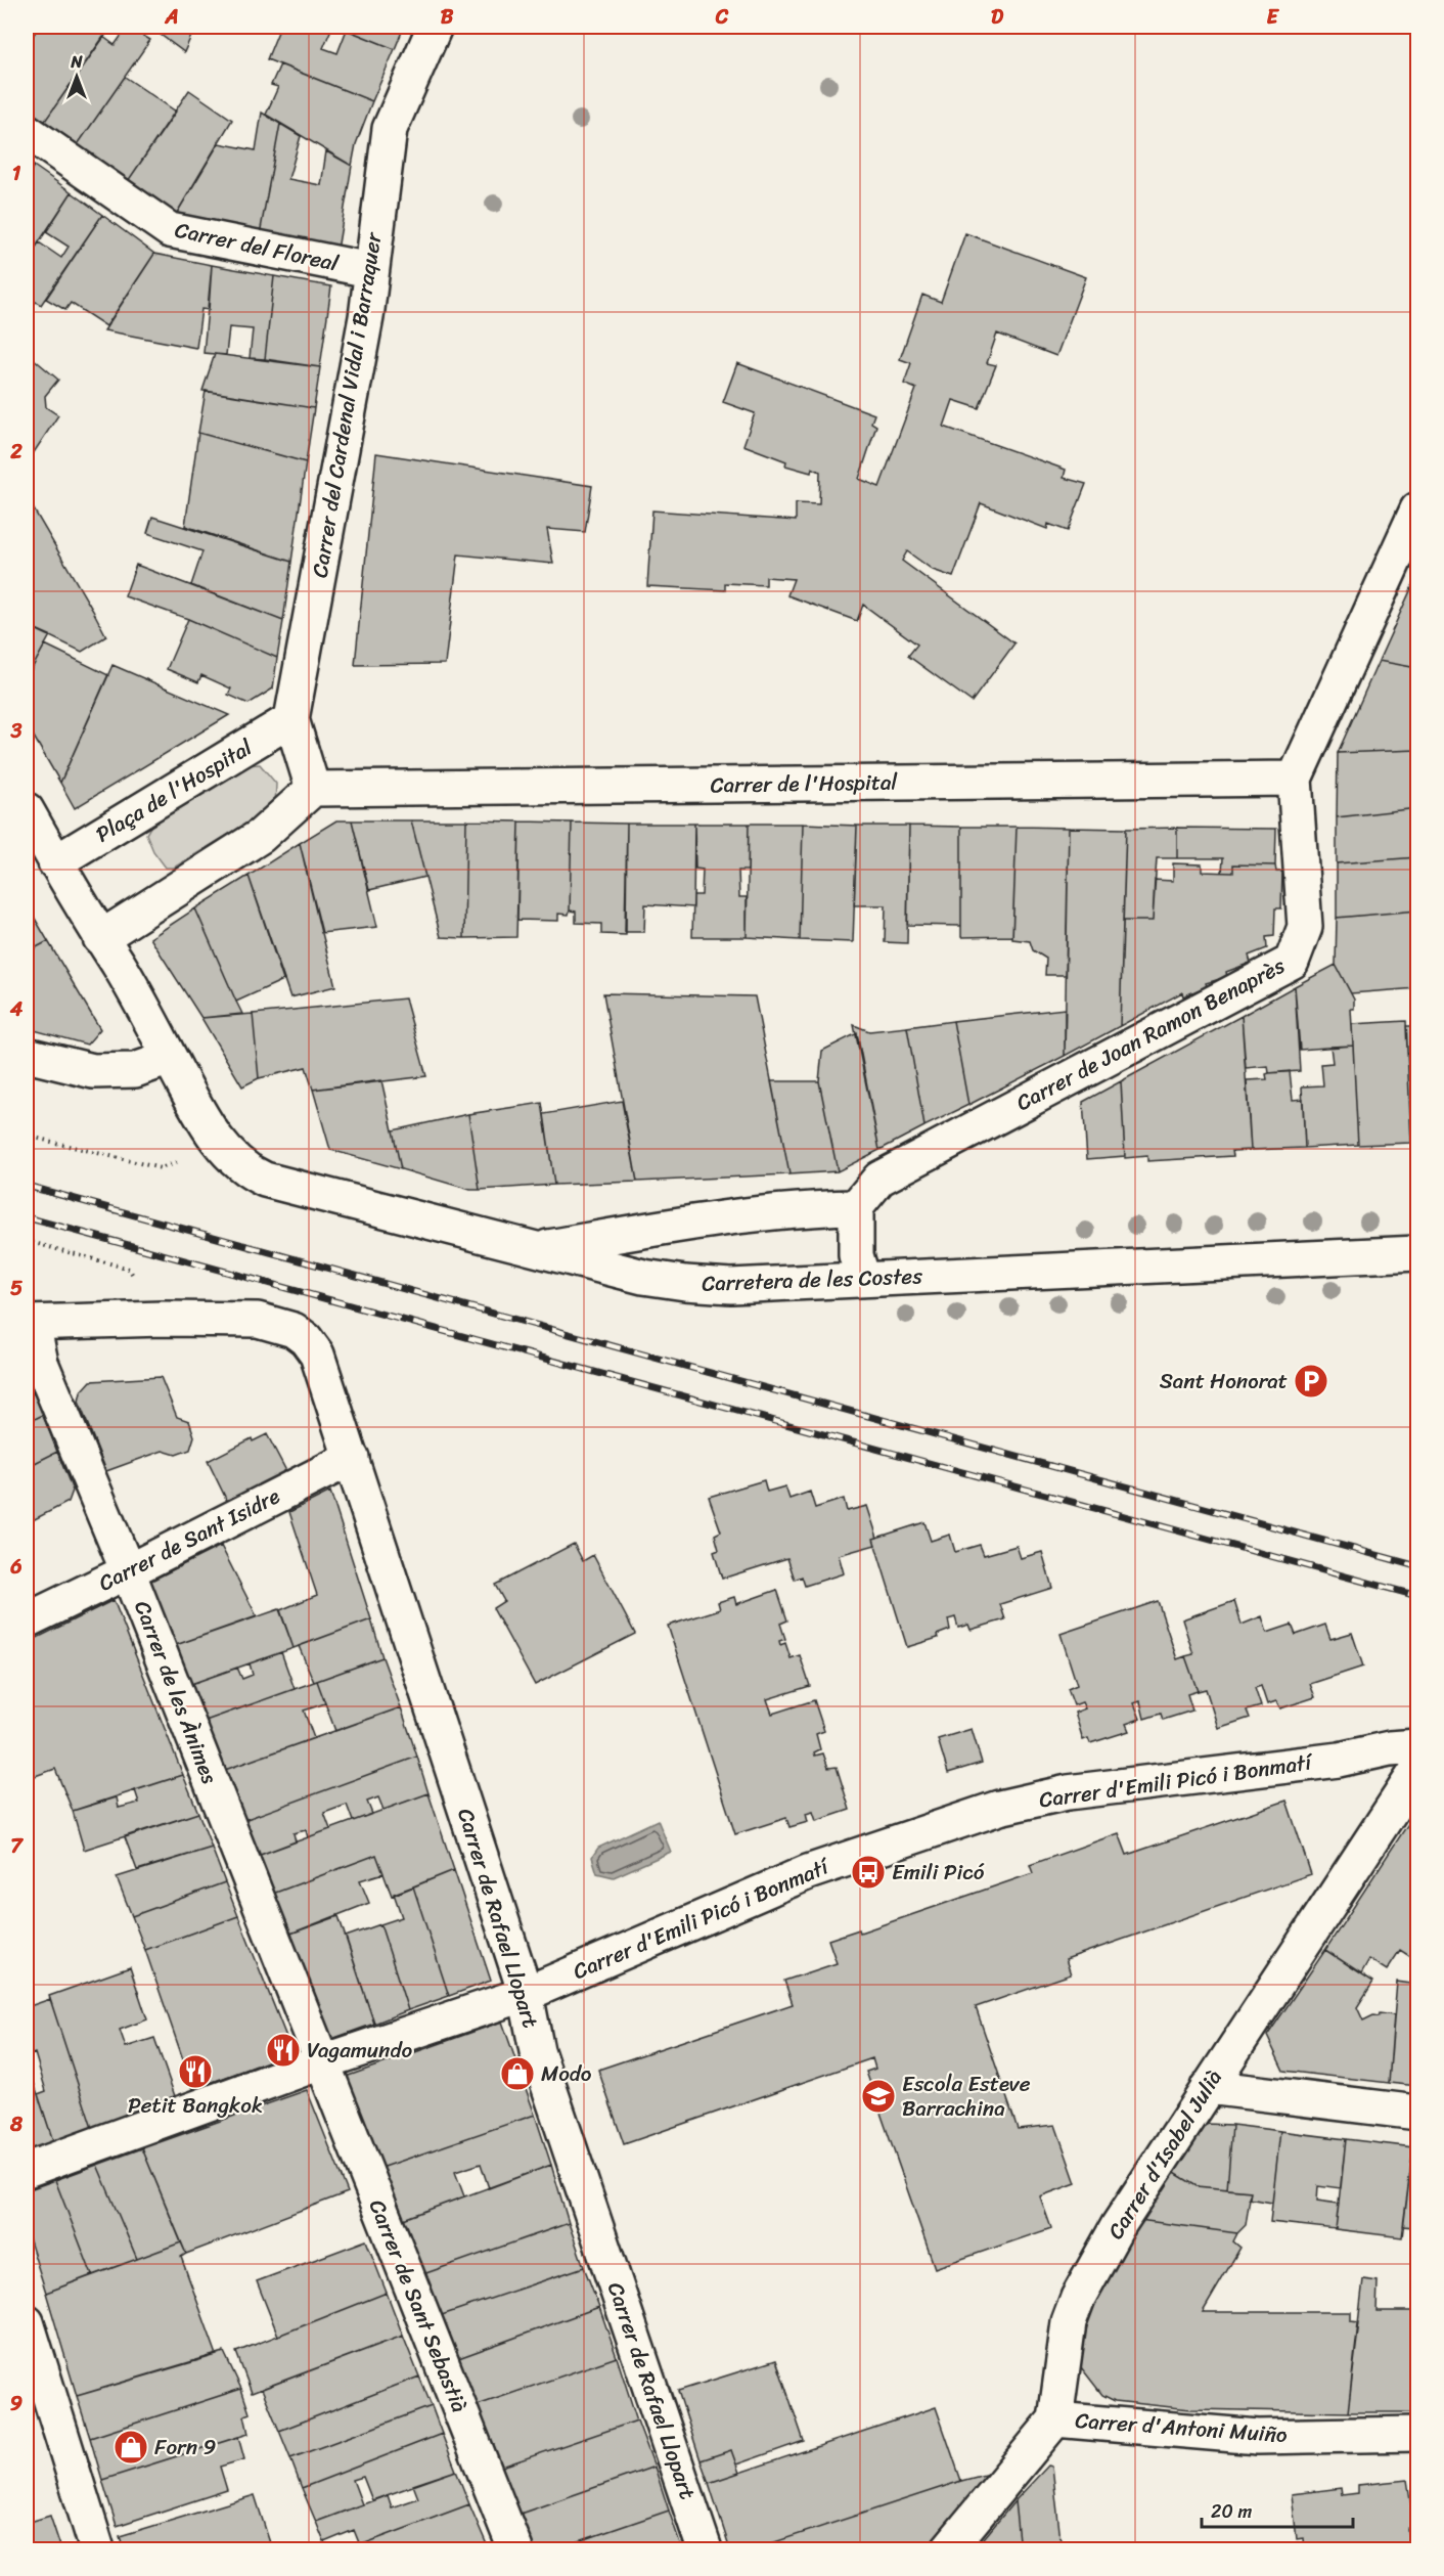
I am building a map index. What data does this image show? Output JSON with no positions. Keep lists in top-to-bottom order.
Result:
{
  "streets": {
    "street": [
      "Carrer del Floreal",
      "Carrer del Cardenal Vidal i Barraquer",
      "Carrer de l'Hospital",
      "Plaça de l'Hospital",
      "Carrer de Joan Ramon Benaprès",
      "Carretera de les Costes",
      "Carrer de Sant Isidre",
      "Carrer de les Ànimes",
      "Carrer d'Emili Picó i Bonmatí",
      "Carrer de Rafael Llopart",
      "Carrer d'Isabel Julià",
      "Carrer de Sant Sebastià",
      "Carrer d'Antoni Muiño"
    ]
  },
  "crossings": [
    ["Carrer del Floreal", "Carrer del Cardenal Vidal i Barraquer"],
    ["Carrer del Cardenal Vidal i Barraquer", "Carrer de l'Hospital"],
    ["Carrer del Cardenal Vidal i Barraquer", "Plaça de l'Hospital"],
    ["Carrer de l'Hospital", "Carrer de Joan Ramon Benaprès"],
    ["Plaça de l'Hospital", "Carretera de les Costes"],
    ["Carrer de Sant Isidre", "Carrer de les Ànimes"],
    ["Carrer de Sant Isidre", "Carrer de Rafael Llopart"],
    ["Carrer de les Ànimes", "Carrer d'Emili Picó i Bonmatí"],
    ["Carrer de les Ànimes", "Carrer de Rafael Llopart"],
    ["Carrer de les Ànimes", "Carrer de Sant Sebastià"],
    ["Carrer d'Emili Picó i Bonmatí", "Carrer de Rafael Llopart"],
    ["Carrer d'Emili Picó i Bonmatí", "Carrer de Sant Sebastià"],
    ["Carrer d'Isabel Julià", "Carrer d'Antoni Muiño"]
  ],
  "places": {
    "parking": ["Sant Honorat"],
    "bus stop": ["Emili Picó"],
    "restaurant": ["Vagamundo", "Petit Bangkok"],
    "shop": ["Modo", "Forn 9"],
    "school or university": ["Escola Esteve Barrachina"]
  },
  "scale_bar": "20 m",
  "north": "top",
  "grid": {
    "columns": [
      "A",
      "B",
      "C",
      "D",
      "E"
    ],
    "rows": [
      "1",
      "2",
      "3",
      "4",
      "5",
      "6",
      "7",
      "8",
      "9"
    ]
  }
}
